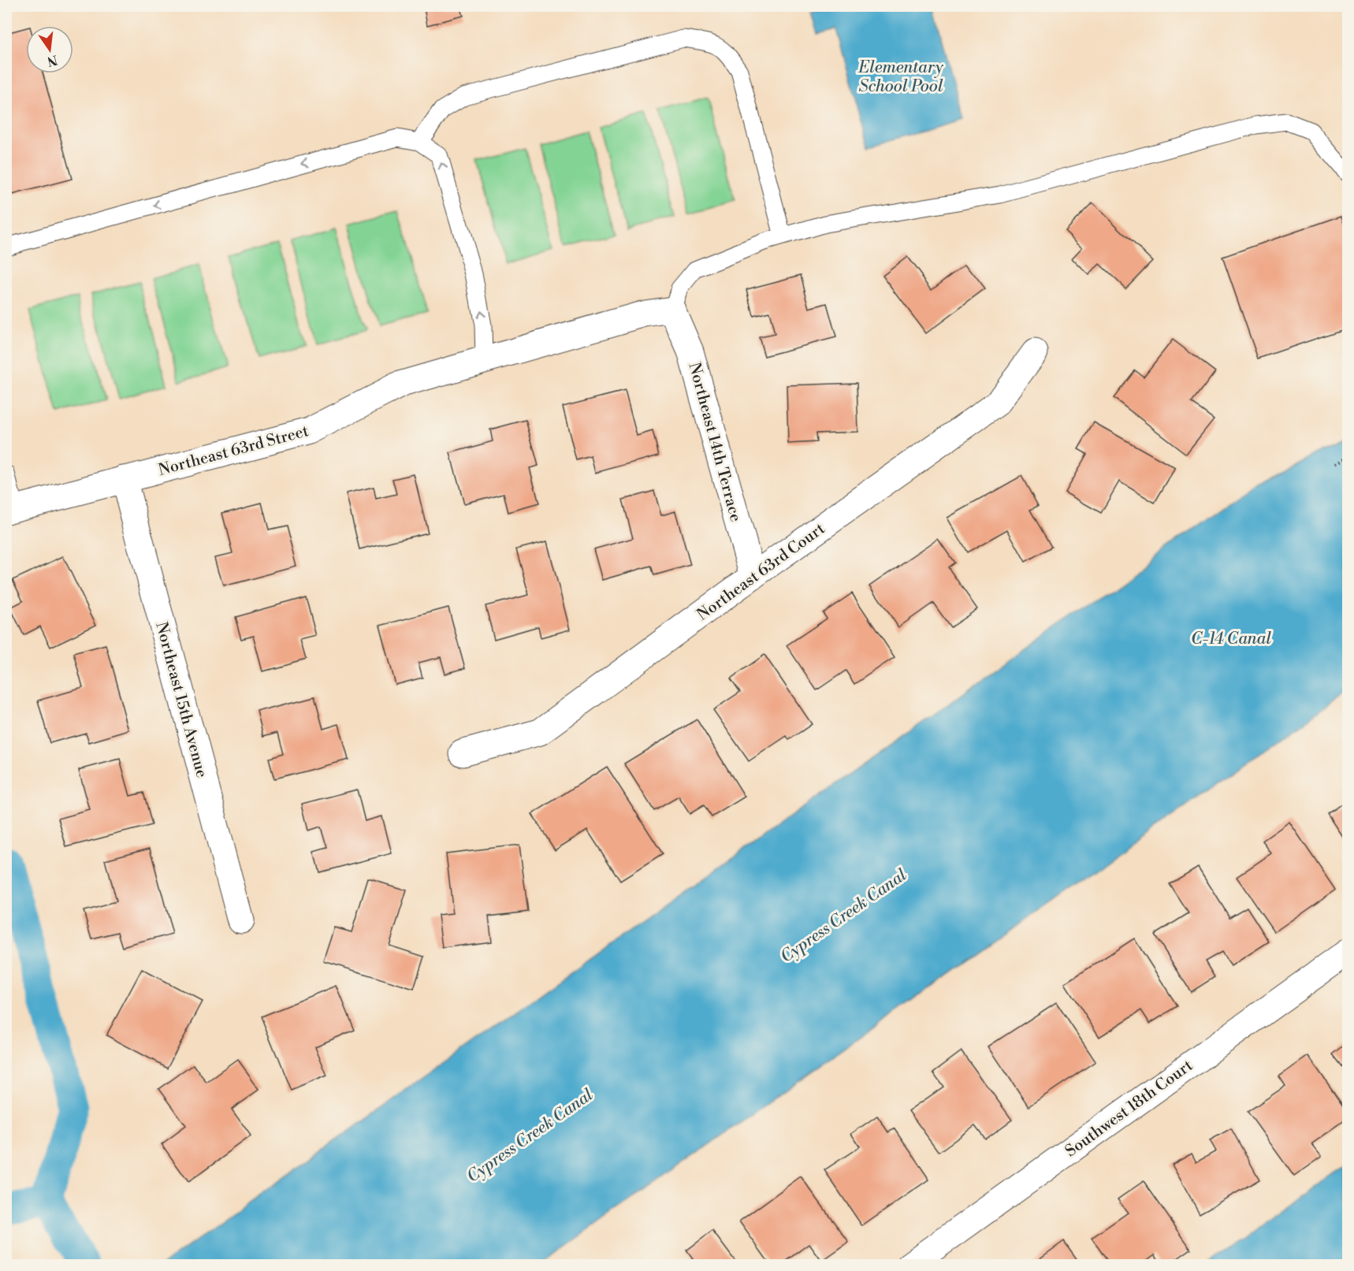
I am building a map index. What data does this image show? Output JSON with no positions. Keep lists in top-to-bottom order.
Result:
{
  "streets": {
    "street": [
      "Northeast 14th Terrace",
      "Northeast 63rd Street",
      "Northeast 63rd Court",
      "Northeast 15th Avenue",
      "Southwest 18th Court"
    ]
  },
  "crossings": [
    ["Northeast 14th Terrace", "Northeast 63rd Street"],
    ["Northeast 14th Terrace", "Northeast 63rd Court"],
    ["Northeast 63rd Street", "Northeast 15th Avenue"]
  ],
  "water": ["Elementary School Pool", "C-14 Canal", "Cypress Creek Canal"],
  "north": "bottom"
}
